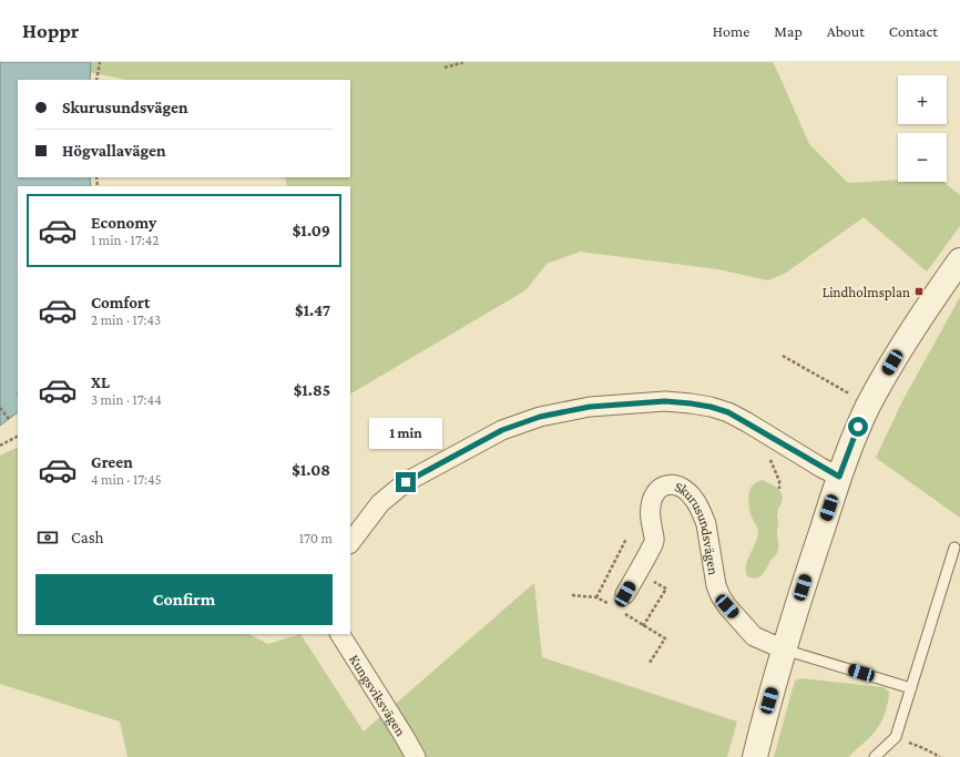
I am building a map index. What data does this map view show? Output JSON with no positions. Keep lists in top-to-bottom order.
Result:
{
  "streets": {
    "street": ["Skurusundsvägen", "Kungsviksvägen"]
  },
  "places": {
    "transit": ["Lindholmsplan"]
  },
  "page": {
    "header": "Hoppr",
    "nav": [
      "Home",
      "Map",
      "About",
      "Contact"
    ],
    "map_buttons": ["+", "−"],
    "banner": ["Skurusundsvägen", "Högvallavägen"],
    "list": [
      {
        "name": "Economy",
        "note": "1 min · 17:42",
        "value": "$1.09"
      },
      {
        "name": "Comfort",
        "note": "2 min · 17:43",
        "value": "$1.47"
      },
      {
        "name": "XL",
        "note": "3 min · 17:44",
        "value": "$1.85"
      },
      {
        "name": "Green",
        "note": "4 min · 17:45",
        "value": "$1.08"
      }
    ],
    "bubble": "1 min",
    "pay": ["Cash", "170 m"],
    "buttons": "Confirm"
  }
}
